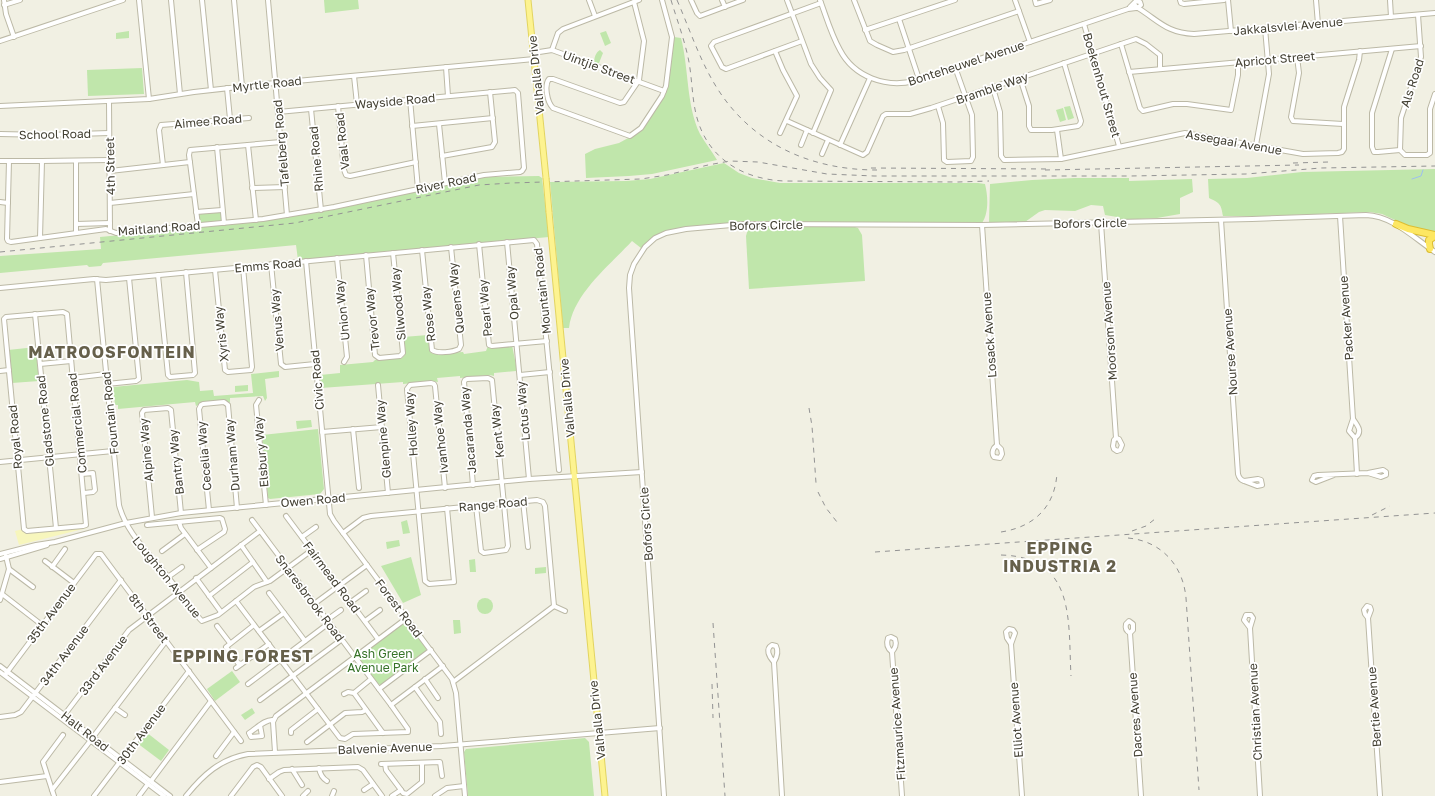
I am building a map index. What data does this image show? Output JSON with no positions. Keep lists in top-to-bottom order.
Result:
{
  "streets": {
    "main road": ["Valhalla Drive"],
    "street": [
      "Jakkalsvlei Avenue",
      "Apricot Street",
      "Bonteheuwel Avenue",
      "Uintjie Street",
      "Als Road",
      "Myrtle Road",
      "Boekenhout Street",
      "Bramble Way",
      "Wayside Road",
      "Aimee Road",
      "School Road",
      "Vaal Road",
      "Assegaai Avenue",
      "Tafelberg Road",
      "Rhine Road",
      "4th Street",
      "River Road",
      "Bofors Circle",
      "Maitland Road",
      "Emms Road",
      "Mountain Road",
      "Opal Way",
      "Queens Way",
      "Silwood Way",
      "Pearl Way",
      "Union Way",
      "Rose Way",
      "Packer Avenue",
      "Trevor Way",
      "Venus Way",
      "Moorsom Avenue",
      "Xyris Way",
      "Losack Avenue",
      "Nourse Avenue",
      "Civic Road",
      "Lotus Way",
      "Fountain Road",
      "Gladstone Road",
      "Commercial Road",
      "Holley Way",
      "Jacaranda Way",
      "Kent Way",
      "Royal Road",
      "Ivanhoe Way",
      "Glenpine Way",
      "Alpine Way",
      "Elsbury Way",
      "Durham Way",
      "Cecelia Way",
      "Bantry Way",
      "Owen Road",
      "Range Road",
      "Loughton Avenue",
      "Fairmead Road",
      "Snaresbrook Road",
      "Forest Road",
      "35th Avenue",
      "8th Street",
      "34th Avenue",
      "33rd Avenue",
      "Bertie Avenue",
      "Christian Avenue",
      "Dacres Avenue",
      "Elliot Avenue",
      "Fitzmaurice Avenue",
      "Halt Road",
      "30th Avenue",
      "Balvenie Avenue"
    ]
  },
  "crossings": [
    ["Jakkalsvlei Avenue", "Bonteheuwel Avenue"],
    ["Jakkalsvlei Avenue", "Als Road"],
    ["Apricot Street", "Als Road"],
    ["Apricot Street", "Bramble Way"],
    ["Apricot Street", "Assegaai Avenue"],
    ["Bonteheuwel Avenue", "Boekenhout Street"],
    ["Uintjie Street", "Valhalla Drive"],
    ["Uintjie Street", "Myrtle Road"],
    ["Valhalla Drive", "Myrtle Road"],
    ["Valhalla Drive", "Owen Road"],
    ["Valhalla Drive", "Balvenie Avenue"],
    ["Myrtle Road", "Tafelberg Road"],
    ["Myrtle Road", "4th Street"],
    ["Boekenhout Street", "Bramble Way"],
    ["Boekenhout Street", "Assegaai Avenue"],
    ["Bramble Way", "Assegaai Avenue"],
    ["Wayside Road", "Vaal Road"],
    ["Wayside Road", "Tafelberg Road"],
    ["Wayside Road", "Rhine Road"],
    ["Wayside Road", "River Road"],
    ["School Road", "4th Street"],
    ["Tafelberg Road", "River Road"],
    ["Tafelberg Road", "Maitland Road"],
    ["Rhine Road", "River Road"],
    ["4th Street", "Maitland Road"],
    ["River Road", "Maitland Road"],
    ["Bofors Circle", "Packer Avenue"],
    ["Bofors Circle", "Moorsom Avenue"],
    ["Bofors Circle", "Losack Avenue"],
    ["Bofors Circle", "Nourse Avenue"],
    ["Bofors Circle", "Owen Road"],
    ["Bofors Circle", "Balvenie Avenue"],
    ["Emms Road", "Mountain Road"],
    ["Emms Road", "Opal Way"],
    ["Emms Road", "Queens Way"],
    ["Emms Road", "Silwood Way"],
    ["Emms Road", "Pearl Way"],
    ["Emms Road", "Union Way"],
    ["Emms Road", "Rose Way"],
    ["Emms Road", "Trevor Way"],
    ["Emms Road", "Venus Way"],
    ["Emms Road", "Xyris Way"],
    ["Emms Road", "Civic Road"],
    ["Emms Road", "Fountain Road"],
    ["Mountain Road", "Opal Way"],
    ["Mountain Road", "Pearl Way"],
    ["Mountain Road", "Lotus Way"],
    ["Opal Way", "Pearl Way"],
    ["Opal Way", "Lotus Way"],
    ["Queens Way", "Rose Way"],
    ["Silwood Way", "Trevor Way"],
    ["Pearl Way", "Lotus Way"],
    ["Venus Way", "Civic Road"],
    ["Civic Road", "Owen Road"],
    ["Civic Road", "Forest Road"],
    ["Lotus Way", "Owen Road"],
    ["Fountain Road", "Owen Road"],
    ["Fountain Road", "Loughton Avenue"],
    ["Gladstone Road", "Commercial Road"],
    ["Gladstone Road", "Royal Road"],
    ["Commercial Road", "Royal Road"],
    ["Holley Way", "Ivanhoe Way"],
    ["Holley Way", "Owen Road"],
    ["Jacaranda Way", "Kent Way"],
    ["Jacaranda Way", "Owen Road"],
    ["Kent Way", "Owen Road"],
    ["Kent Way", "Range Road"],
    ["Ivanhoe Way", "Owen Road"],
    ["Glenpine Way", "Owen Road"],
    ["Alpine Way", "Bantry Way"],
    ["Alpine Way", "Owen Road"],
    ["Elsbury Way", "Owen Road"],
    ["Durham Way", "Cecelia Way"],
    ["Durham Way", "Owen Road"],
    ["Cecelia Way", "Owen Road"],
    ["Bantry Way", "Owen Road"],
    ["Owen Road", "Loughton Avenue"],
    ["Owen Road", "Forest Road"],
    ["Range Road", "Forest Road"],
    ["Loughton Avenue", "Fairmead Road"],
    ["Loughton Avenue", "Snaresbrook Road"],
    ["Loughton Avenue", "33rd Avenue"],
    ["Snaresbrook Road", "33rd Avenue"],
    ["Forest Road", "Balvenie Avenue"],
    ["35th Avenue", "8th Street"],
    ["35th Avenue", "Halt Road"],
    ["8th Street", "34th Avenue"],
    ["8th Street", "33rd Avenue"],
    ["8th Street", "30th Avenue"],
    ["34th Avenue", "Halt Road"],
    ["33rd Avenue", "Halt Road"],
    ["Halt Road", "30th Avenue"]
  ],
  "districts": ["MATROOSFONTEIN", "EPPING INDUSTRIA 2", "EPPING FOREST"],
  "parks": ["Ash Green Avenue Park"]
}
